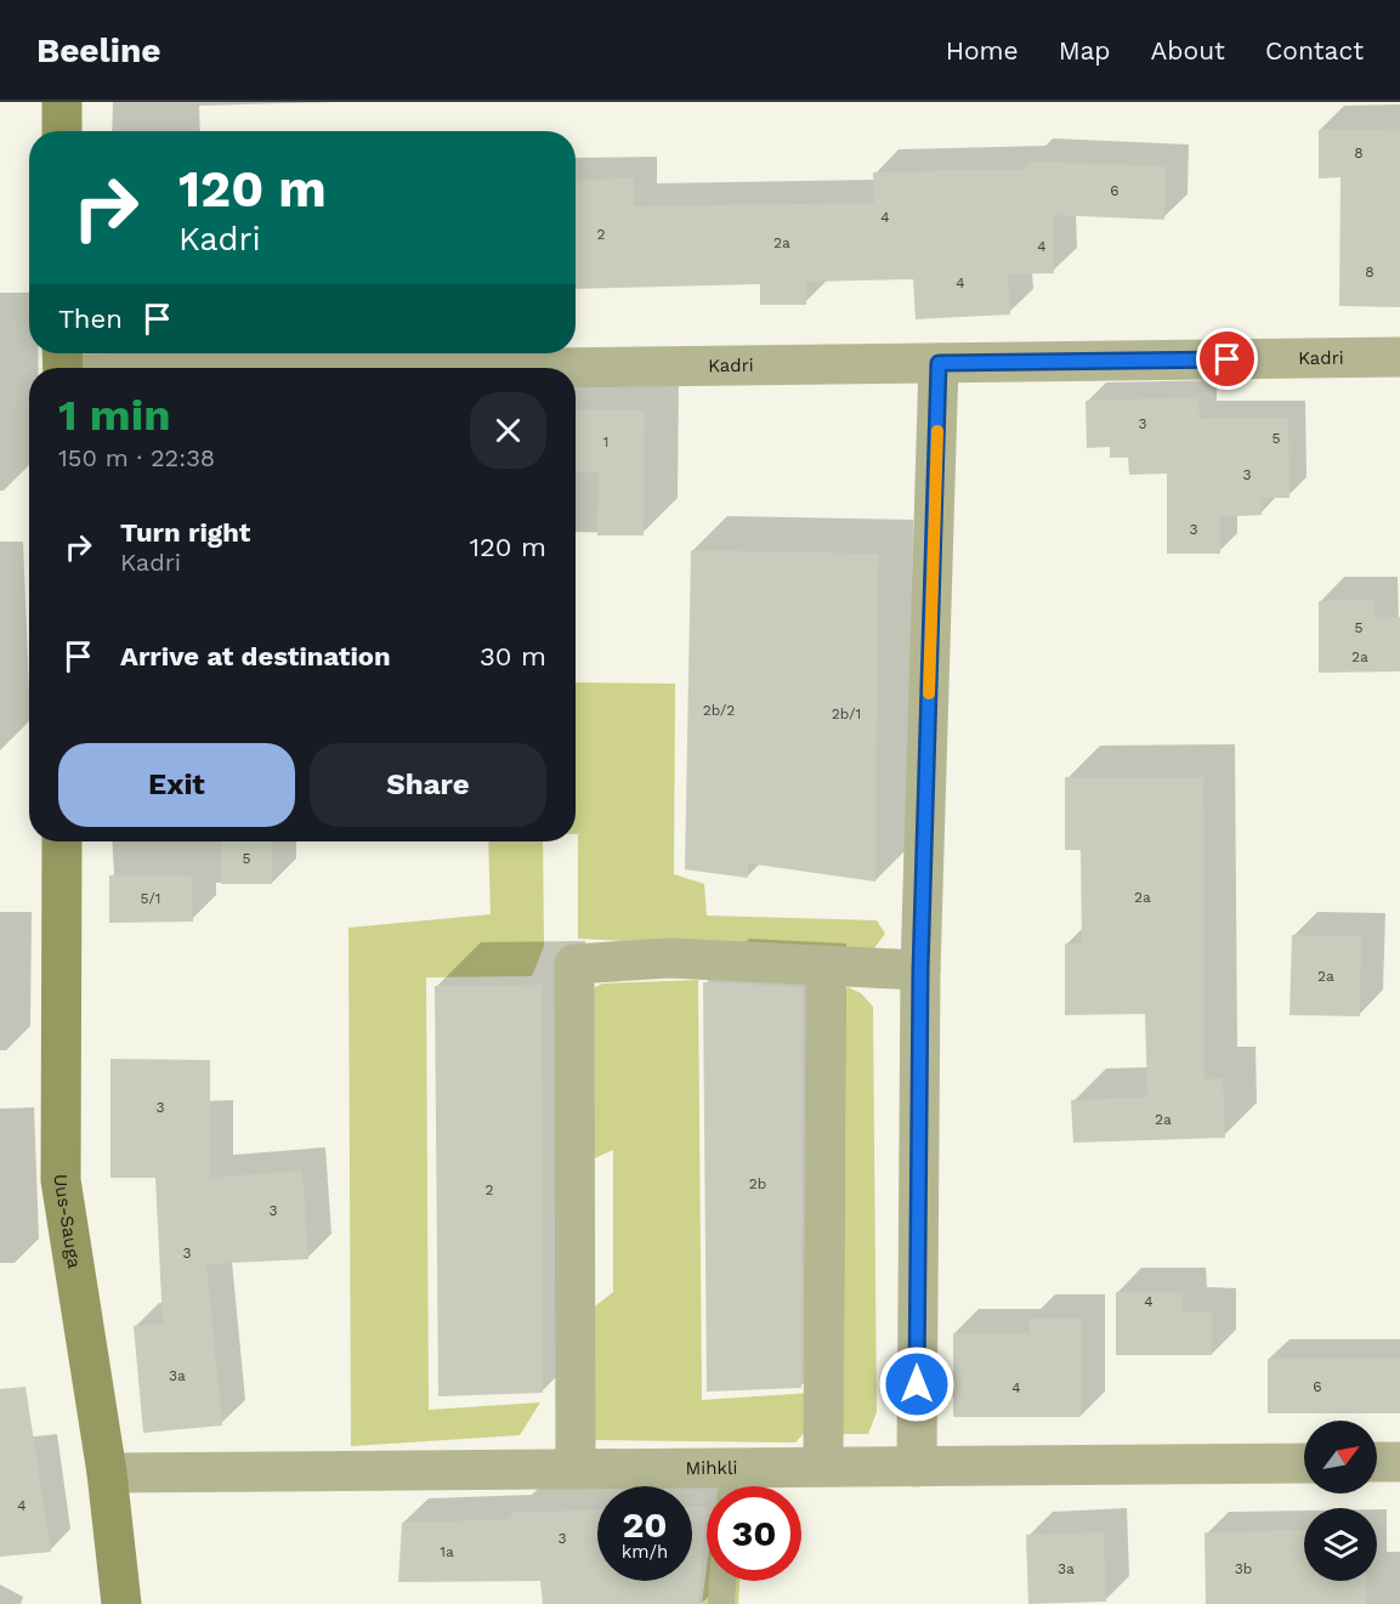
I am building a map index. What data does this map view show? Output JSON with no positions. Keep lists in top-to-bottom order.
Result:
{
  "streets": {
    "street": ["Kadri", "Uus-Sauga", "Mihkli"]
  },
  "crossings": [
    ["Uus-Sauga", "Mihkli"]
  ],
  "house_numbers": [
    "8",
    "6",
    "4",
    "2",
    "2a",
    "4",
    "8",
    "4",
    "3",
    "5",
    "1",
    "3",
    "3",
    "5",
    "2a",
    "2b/2",
    "2b/1",
    "5",
    "2a",
    "5/1",
    "2a",
    "3",
    "2a",
    "2b",
    "2",
    "3",
    "3",
    "4",
    "3a",
    "6",
    "4",
    "4",
    "3",
    "1a",
    "3a",
    "3b"
  ],
  "north": "top right",
  "page": {
    "header": "Beeline",
    "nav": [
      "Home",
      "Map",
      "About",
      "Contact"
    ],
    "turn": ["120 m", "Kadri"],
    "then": "Then",
    "heading": ["1 min", "150 m · 22:38"],
    "list": [
      {
        "name": "Turn right",
        "note": "Kadri",
        "value": "120 m"
      },
      {
        "name": "Arrive at destination",
        "value": "30 m"
      }
    ],
    "buttons": ["Exit", "Share"],
    "speed": "20 km/h",
    "limit": "30"
  }
}
